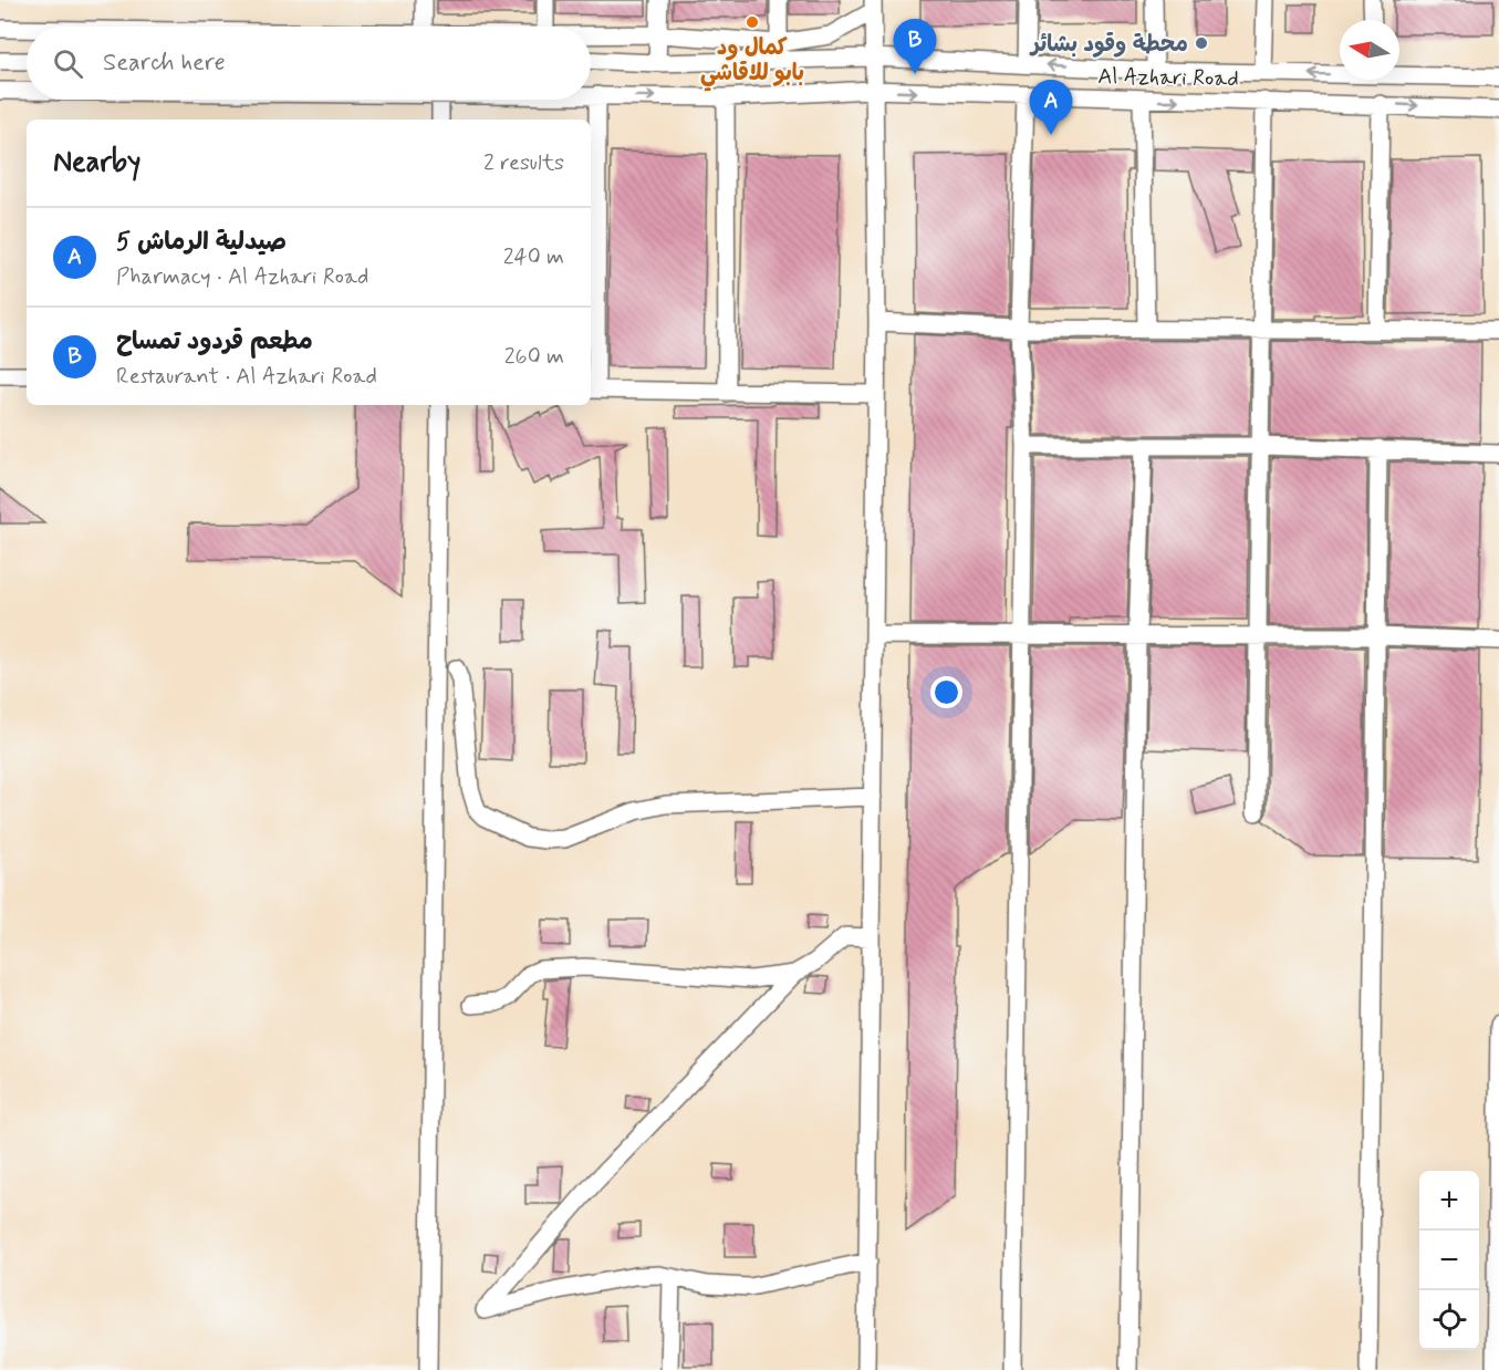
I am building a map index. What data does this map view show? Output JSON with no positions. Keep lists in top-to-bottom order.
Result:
{
  "streets": {
    "street": ["Al Azhari Road"]
  },
  "places": ["كمال ود بابو للاقاشي", "محطة وقود بشائر"],
  "north": "left",
  "page": {
    "pins": ["B", "A"],
    "search": "Search here",
    "heading": ["Nearby", "2 results"],
    "list": [
      {
        "mark": "A",
        "name": "صيدلية الرماش 5",
        "note": "Pharmacy · Al Azhari Road",
        "value": "240 m"
      },
      {
        "mark": "B",
        "name": "مطعم قردود تمساح",
        "note": "Restaurant · Al Azhari Road",
        "value": "260 m"
      }
    ],
    "map_buttons": ["+", "−"]
  }
}
